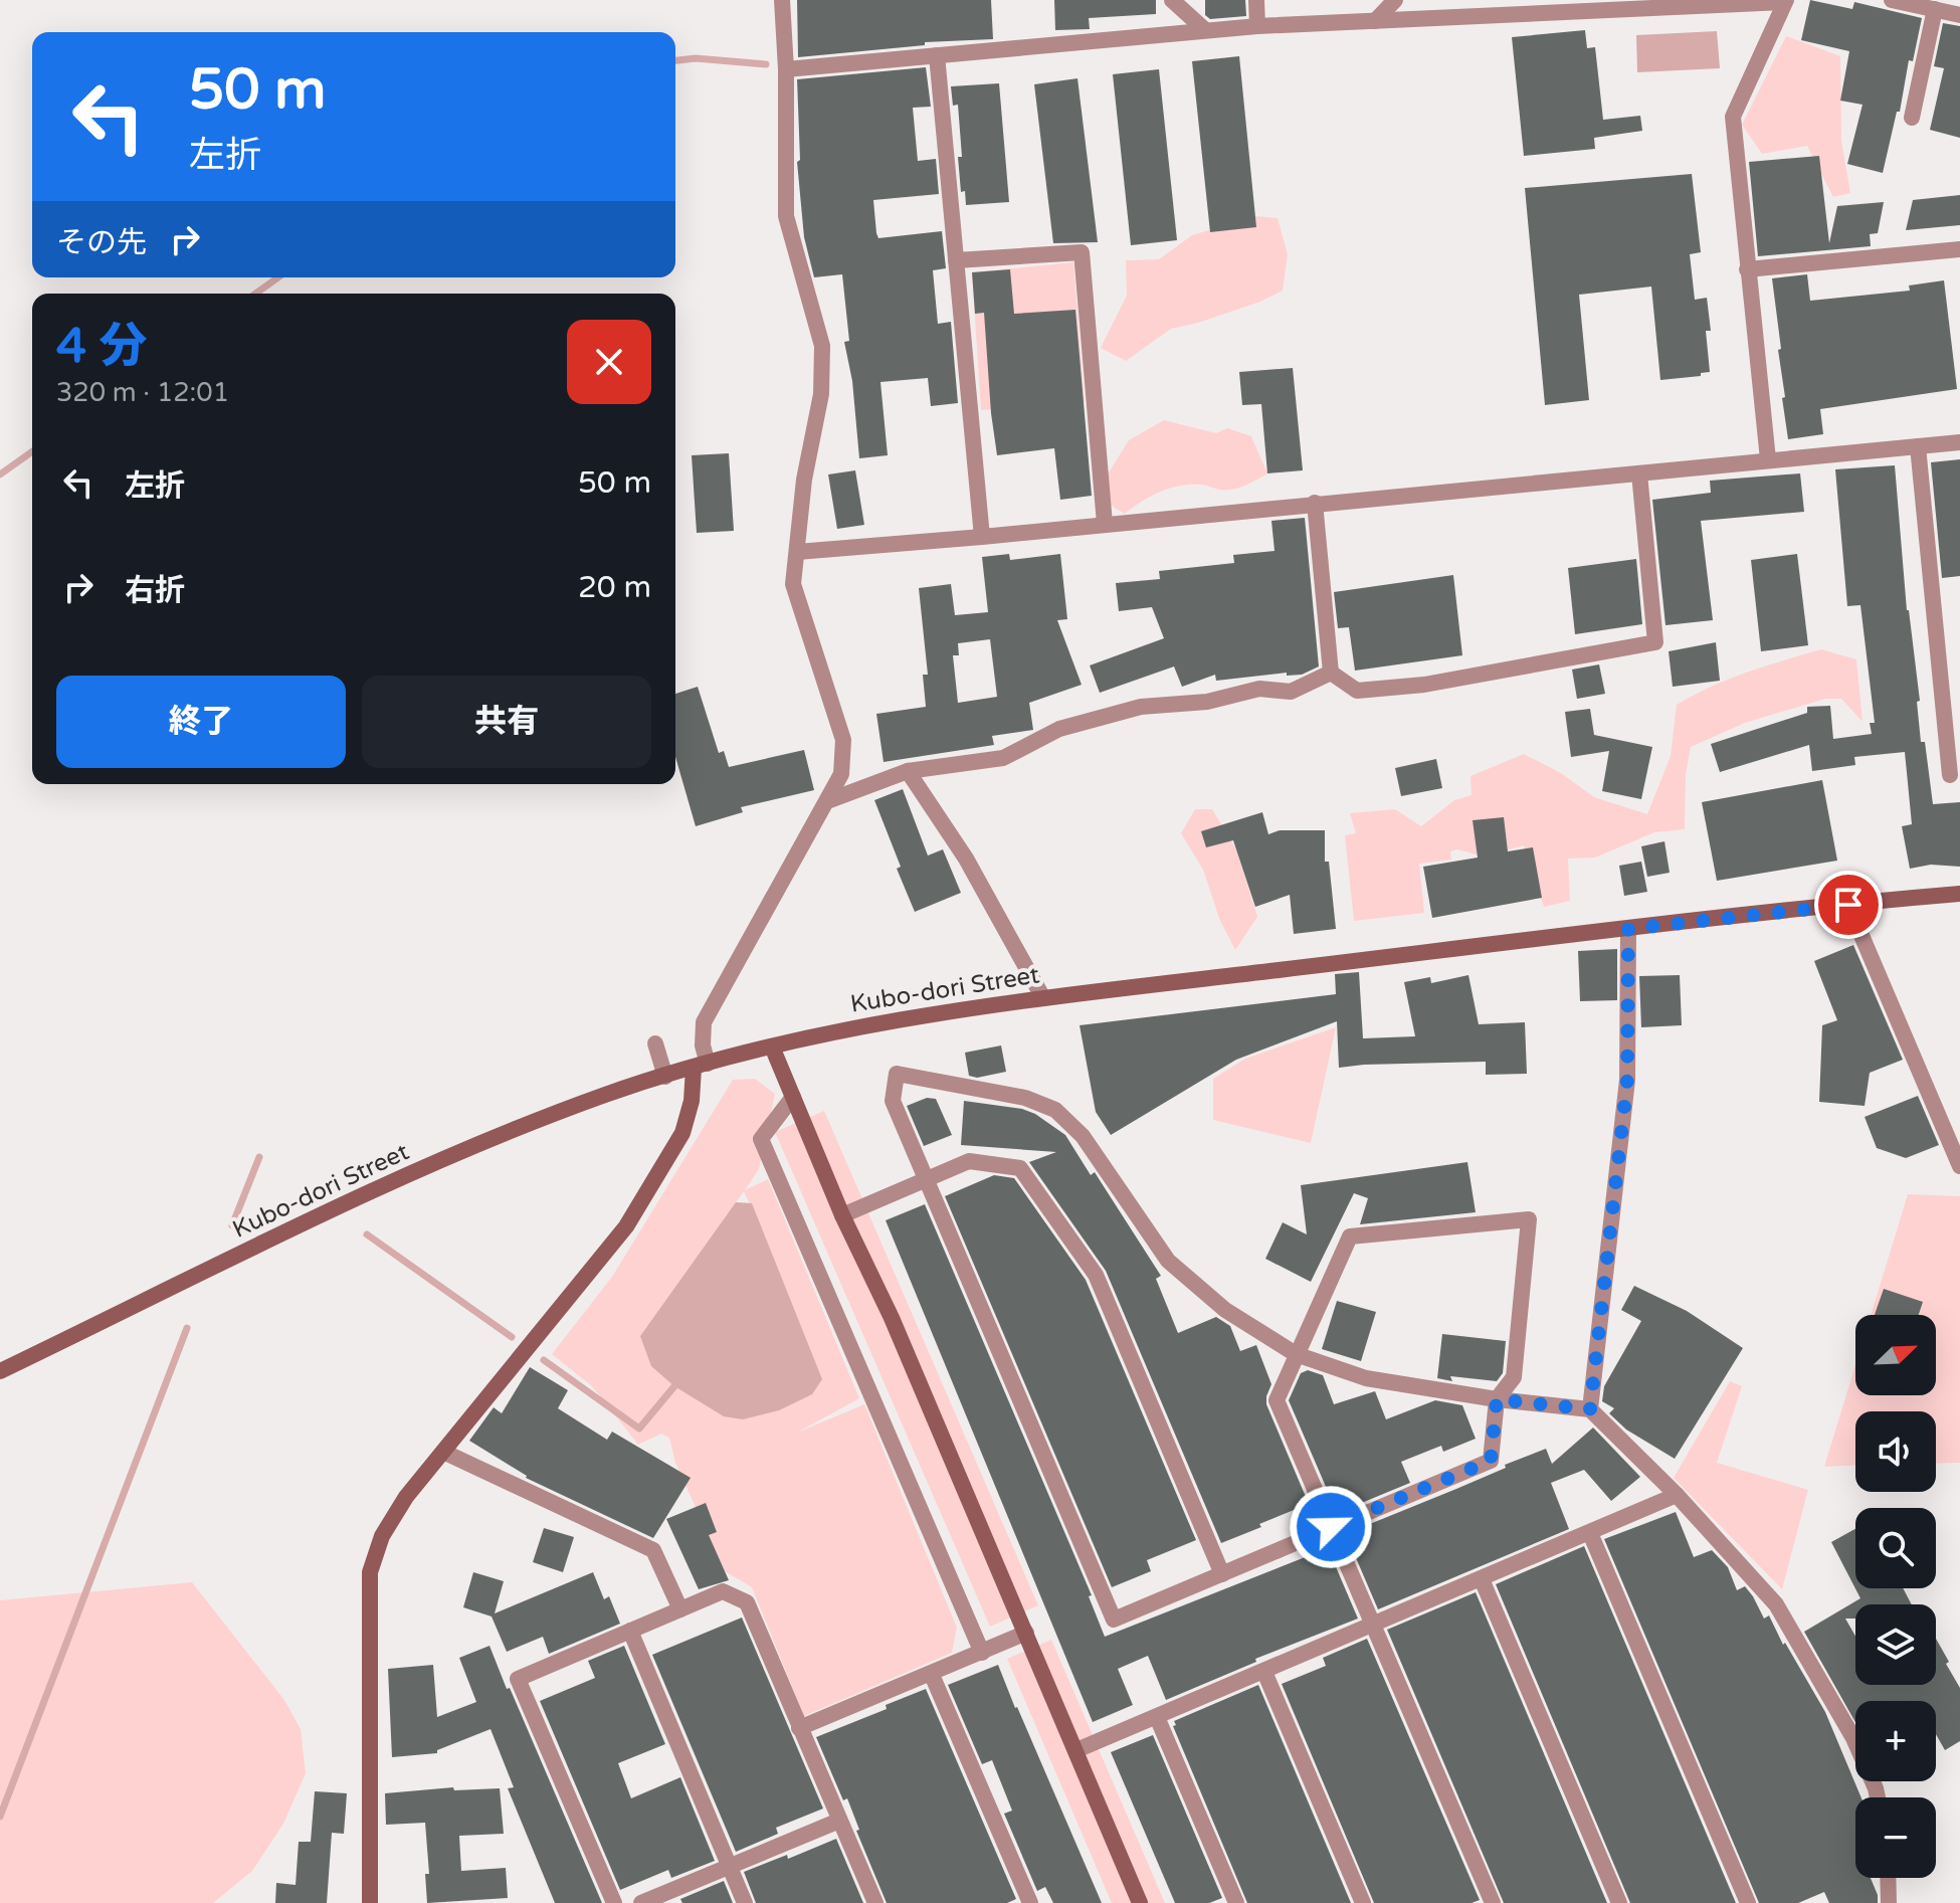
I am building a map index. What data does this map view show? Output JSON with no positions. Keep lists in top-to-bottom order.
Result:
{
  "streets": {
    "street": ["Kubo-dori Street"]
  },
  "north": "top right",
  "page": {
    "turn": ["50 m", "左折"],
    "then": "その先",
    "heading": ["4 分", "320 m · 12:01"],
    "list": [
      {
        "name": "左折",
        "value": "50 m"
      },
      {
        "name": "右折",
        "value": "20 m"
      }
    ],
    "buttons": ["終了", "共有"],
    "map_buttons": ["+", "−"]
  }
}
